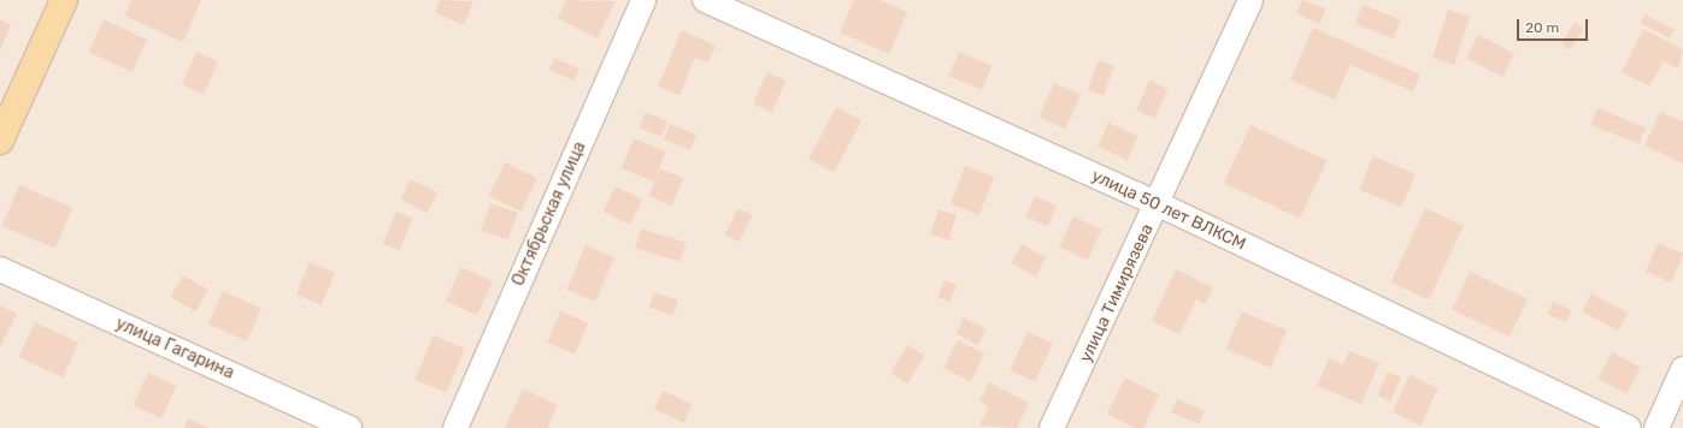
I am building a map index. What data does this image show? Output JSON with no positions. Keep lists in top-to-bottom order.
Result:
{
  "streets": {
    "street": [
      "улица 50 лет ВЛКСМ",
      "Октябрьская улица",
      "улица Тимирязева",
      "улица Гагарина"
    ]
  },
  "crossings": [
    ["улица 50 лет ВЛКСМ", "улица Тимирязева"]
  ],
  "scale_bar": "20 m"
}
